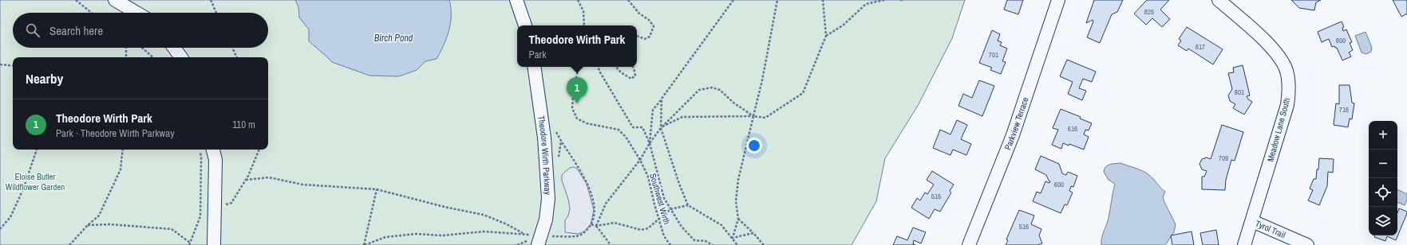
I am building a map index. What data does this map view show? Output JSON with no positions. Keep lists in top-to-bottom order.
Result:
{
  "streets": {
    "street": [
      "Parkview Terrace",
      "Meadow Lane South",
      "Theodore Wirth Parkway",
      "Tyrol Trail"
    ],
    "path": ["Southwest Wirth"]
  },
  "crossings": [
    ["Meadow Lane South", "Tyrol Trail"]
  ],
  "water": ["Birch Pond"],
  "parks": ["Eloise Butler Wildflower Garden"],
  "house_numbers": [
    "825",
    "800",
    "817",
    "701",
    "801",
    "716",
    "616",
    "709",
    "600",
    "515",
    "516"
  ],
  "page": {
    "search": "Search here",
    "popup": ["Theodore Wirth Park", "Park"],
    "heading": "Nearby",
    "pins": "1",
    "list": [
      {
        "mark": "1",
        "name": "Theodore Wirth Park",
        "note": "Park · Theodore Wirth Parkway",
        "value": "110 m"
      }
    ],
    "map_buttons": ["+", "−"]
  }
}
